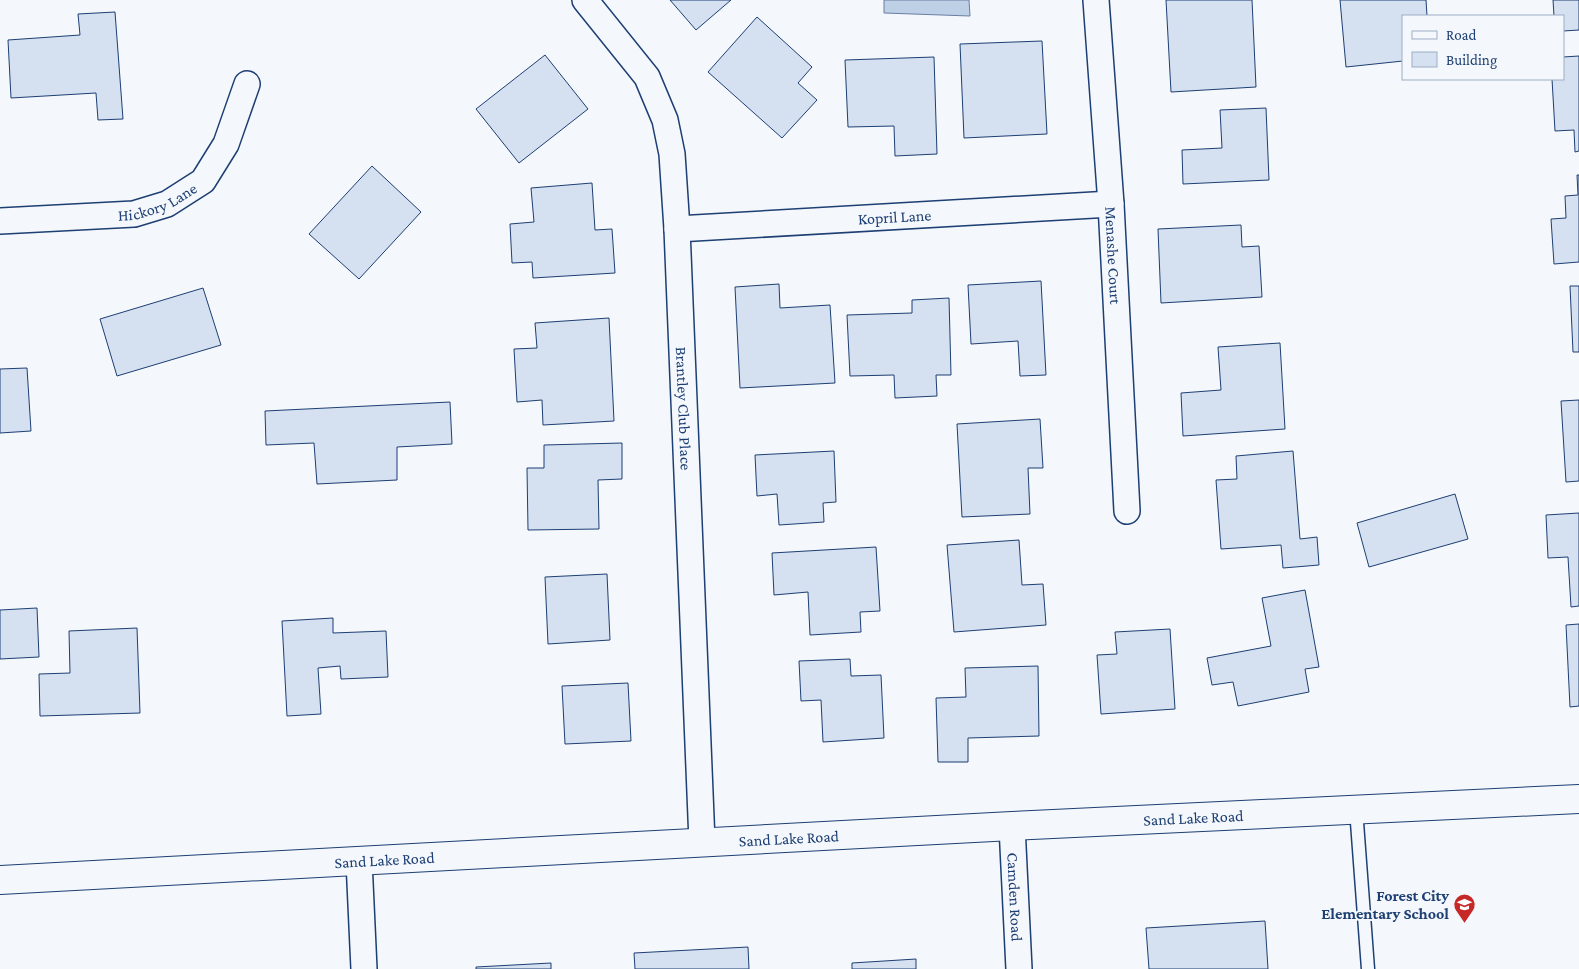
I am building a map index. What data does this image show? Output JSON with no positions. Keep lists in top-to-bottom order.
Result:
{
  "streets": {
    "street": [
      "Hickory Lane",
      "Kopril Lane",
      "Menashe Court",
      "Brantley Club Place",
      "Sand Lake Road",
      "Camden Road"
    ]
  },
  "crossings": [
    ["Kopril Lane", "Menashe Court"],
    ["Kopril Lane", "Brantley Club Place"],
    ["Brantley Club Place", "Sand Lake Road"],
    ["Sand Lake Road", "Camden Road"]
  ],
  "places": {
    "school or university": ["Forest City Elementary School"]
  },
  "legend": ["Road", "Building"]
}
